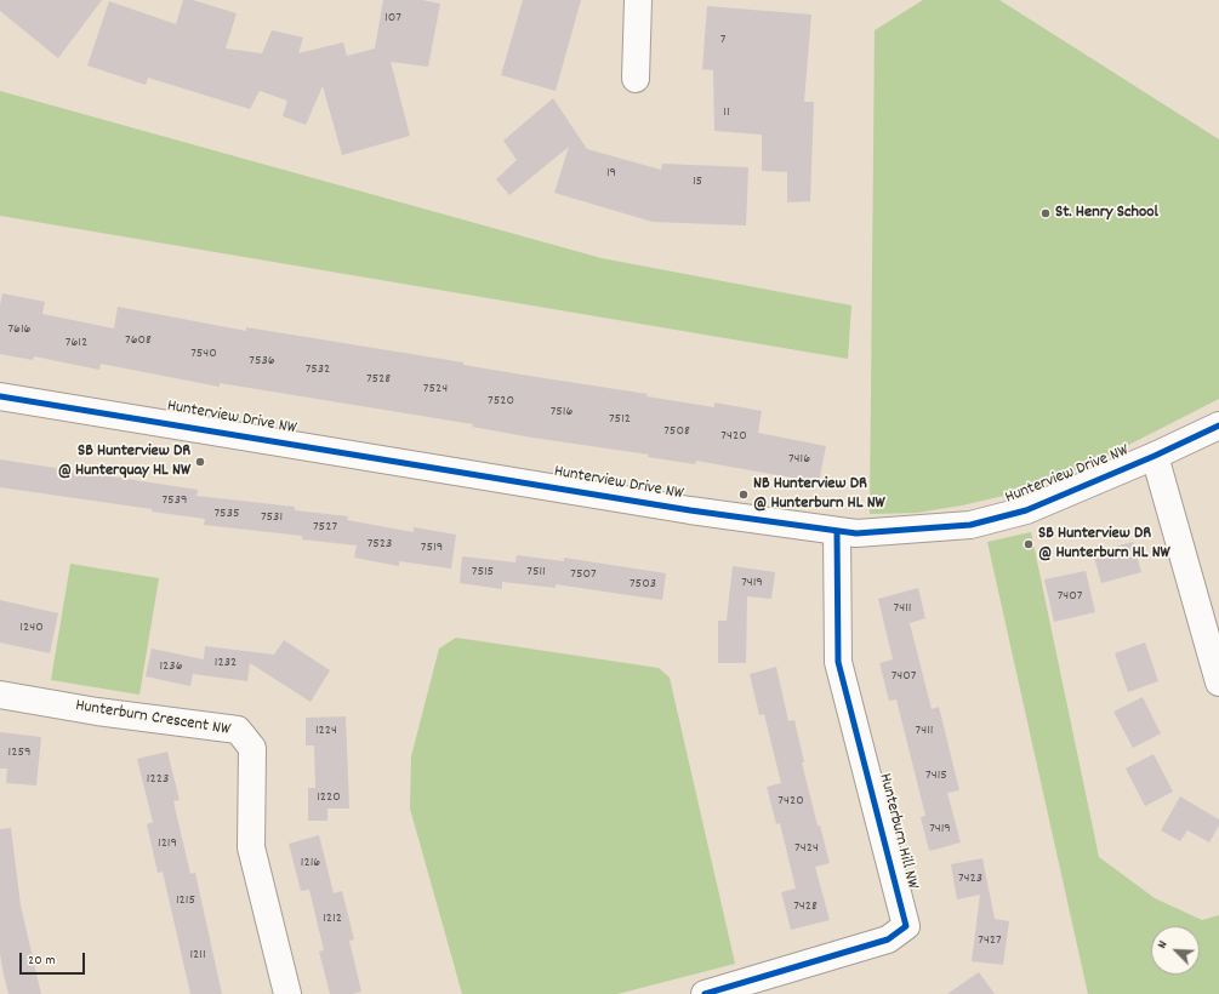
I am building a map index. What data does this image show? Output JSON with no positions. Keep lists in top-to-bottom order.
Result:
{
  "streets": {
    "street": ["Hunterview Drive NW", "Hunterburn Crescent NW", "Hunterburn Hill NW"]
  },
  "crossings": [
    ["Hunterview Drive NW", "Hunterburn Hill NW"]
  ],
  "places": [
    "St. Henry School",
    "SB Hunterview DR @ Hunterquay HL NW",
    "NB Hunterview DR @ Hunterburn HL NW",
    "SB Hunterview DR @ Hunterburn HL NW"
  ],
  "house_numbers": [
    "107",
    "7",
    "11",
    "19",
    "15",
    "7616",
    "7608",
    "7612",
    "7540",
    "7536",
    "7532",
    "7528",
    "7524",
    "7520",
    "7516",
    "7512",
    "7508",
    "7420",
    "7416",
    "7539",
    "7535",
    "7531",
    "7527",
    "7523",
    "7519",
    "7515",
    "7511",
    "7507",
    "7419",
    "7503",
    "7407",
    "7411",
    "1240",
    "1232",
    "1236",
    "7407",
    "1224",
    "7411",
    "1259",
    "7415",
    "1223",
    "1220",
    "7420",
    "7419",
    "1219",
    "7424",
    "1216",
    "7423",
    "1215",
    "7428",
    "1212",
    "7427",
    "1211"
  ],
  "scale_bar": "20 m",
  "north": "top left"
}
